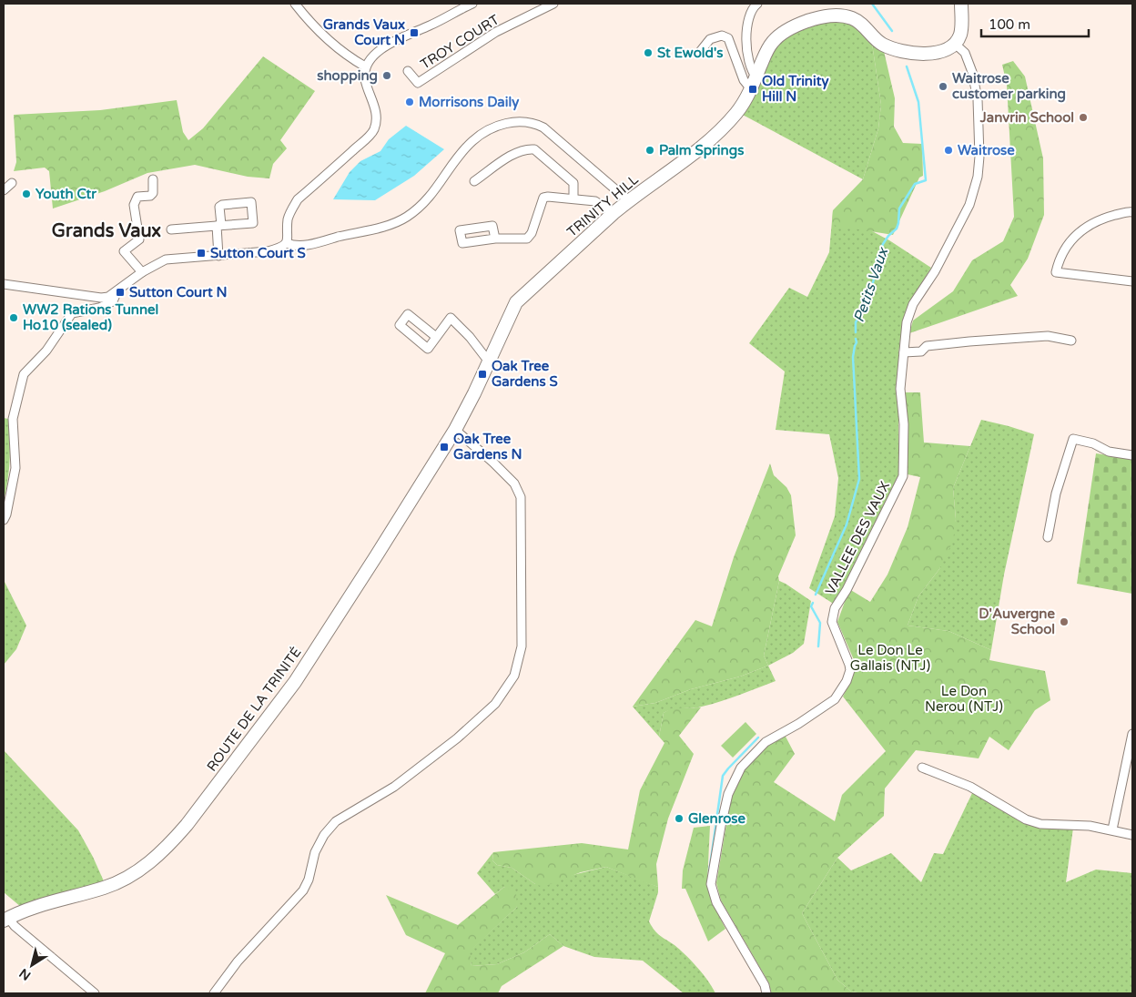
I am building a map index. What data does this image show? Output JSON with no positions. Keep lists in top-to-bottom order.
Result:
{
  "streets": {
    "main road": ["TRINITY HILL", "ROUTE DE LA TRINITÉ"],
    "street": ["TROY COURT", "VALLEE DES VAUX"]
  },
  "crossings": [
    ["TRINITY HILL", "VALLEE DES VAUX"],
    ["TRINITY HILL", "ROUTE DE LA TRINITÉ"]
  ],
  "districts": ["Grands Vaux"],
  "water": ["Petits Vaux"],
  "parks": ["Le Don Le Gallais (NTJ)", "Le Don Nerou (NTJ)"],
  "places": {
    "transit": [
      "Grands Vaux Court N",
      "Old Trinity Hill N",
      "Sutton Court S",
      "Sutton Court N",
      "Oak Tree Gardens S",
      "Oak Tree Gardens N"
    ],
    "other": [
      "St Ewold's",
      "shopping",
      "Waitrose customer parking",
      "Morrisons Daily",
      "Janvrin School",
      "Palm Springs",
      "Waitrose",
      "Youth Ctr",
      "WW2 Rations Tunnel Ho10 (sealed)",
      "D'Auvergne School",
      "Glenrose"
    ]
  },
  "scale_bar": "100 m",
  "north": "bottom left"
}
